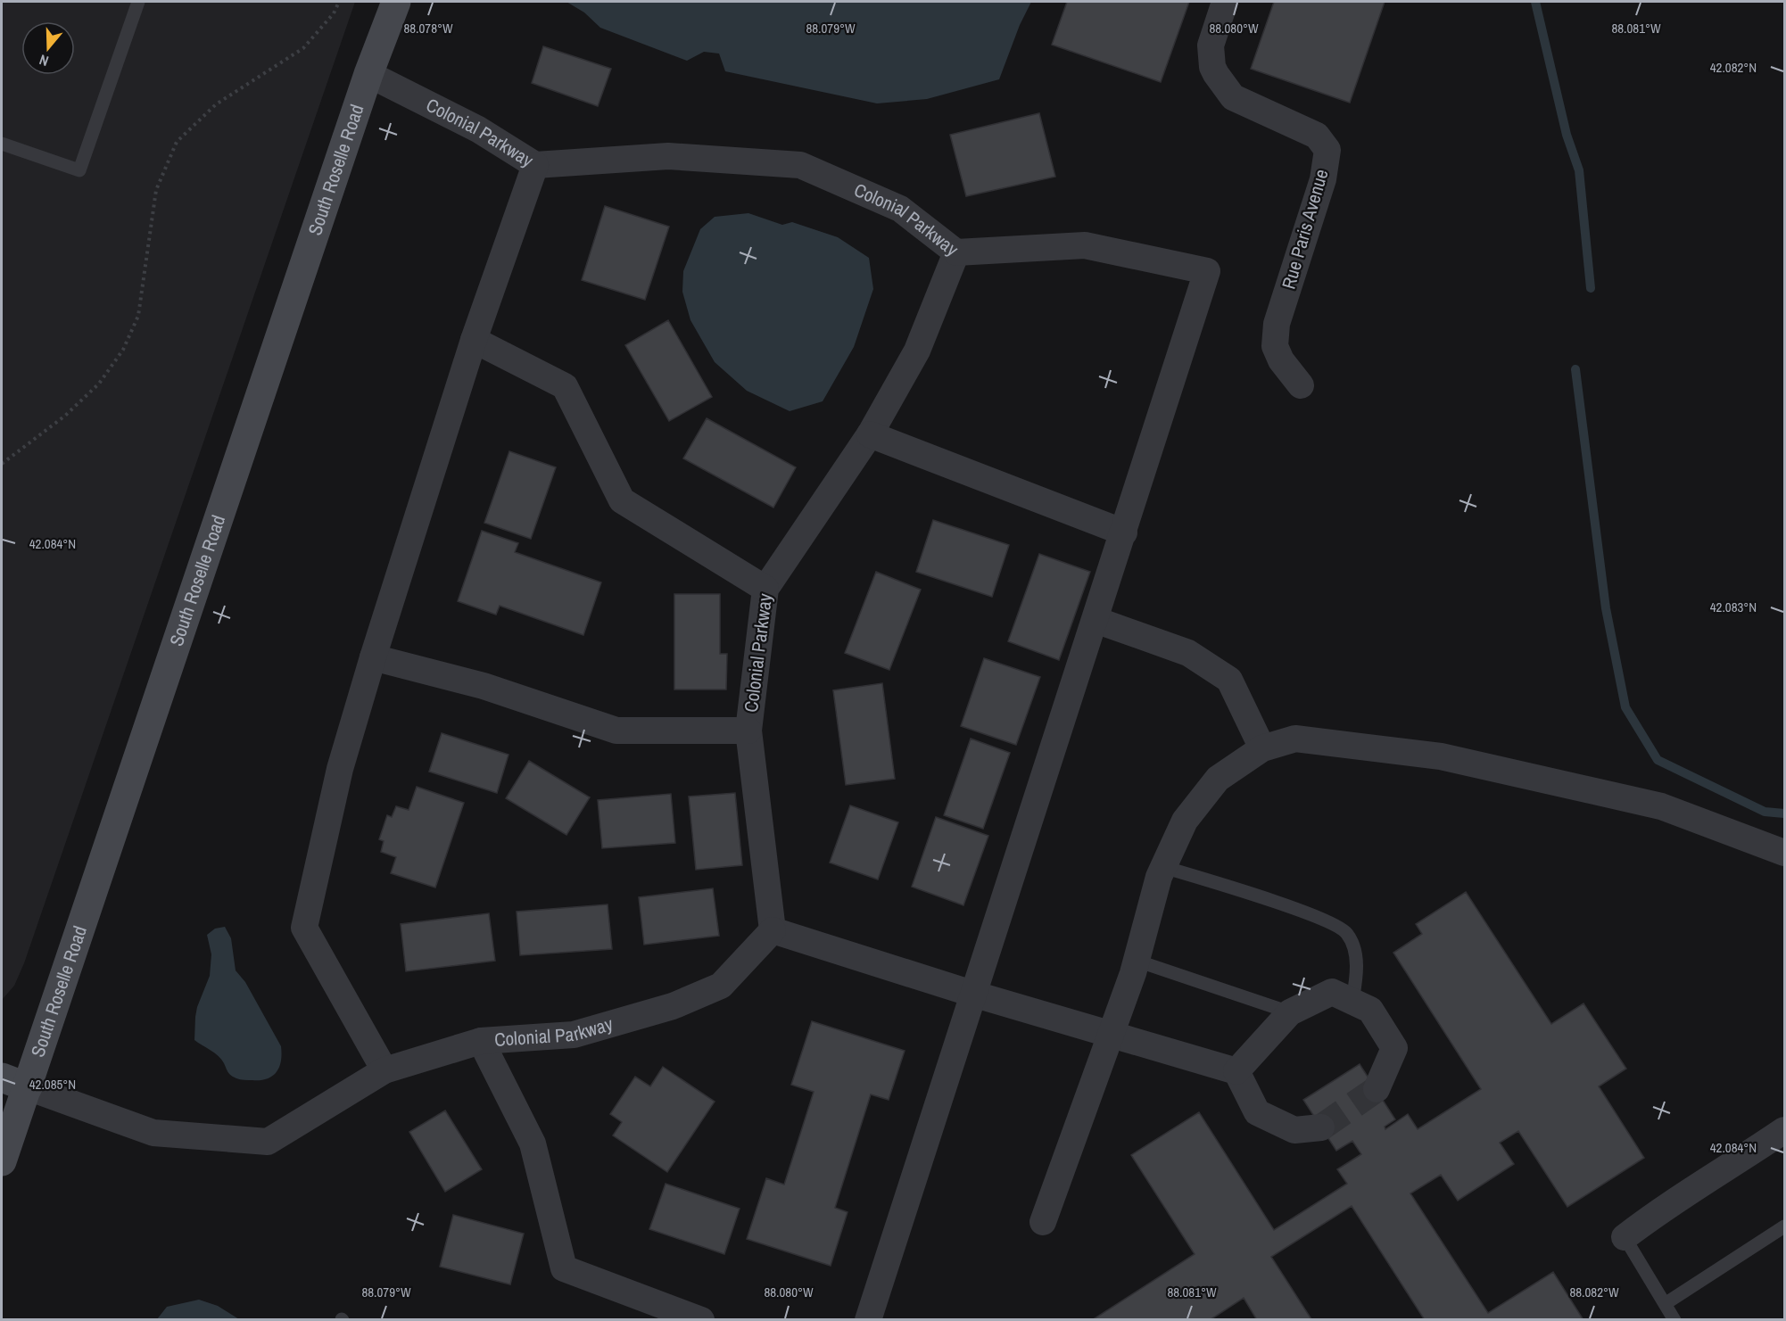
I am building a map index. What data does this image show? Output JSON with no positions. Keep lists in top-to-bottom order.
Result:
{
  "streets": {
    "main road": ["South Roselle Road"],
    "street": ["Colonial Parkway", "Rue Paris Avenue"]
  },
  "crossings": [
    ["Colonial Parkway", "South Roselle Road"]
  ],
  "north": "bottom",
  "coordinates": [
    "88.078°W",
    "88.079°W",
    "88.080°W",
    "88.081°W",
    "42.082°N",
    "42.084°N",
    "42.083°N",
    "42.085°N",
    "88.082°W"
  ]
}
